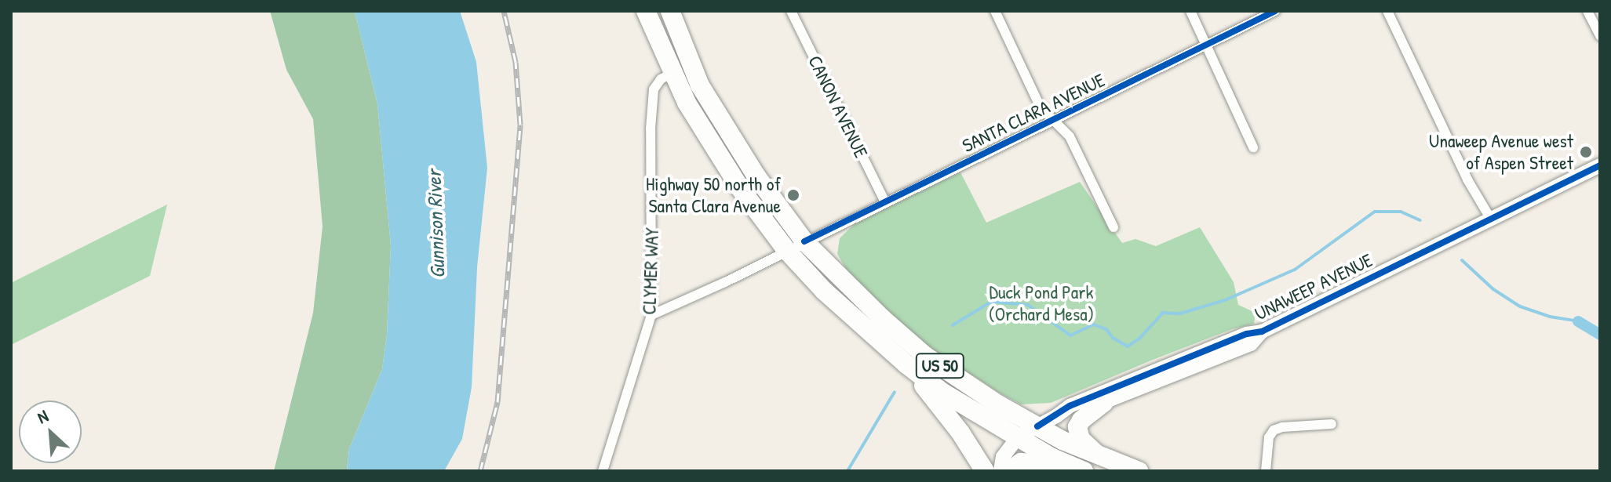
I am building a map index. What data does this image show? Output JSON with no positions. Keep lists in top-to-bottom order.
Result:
{
  "streets": {
    "highway": ["US 50"],
    "main road": ["UNAWEEP AVENUE"],
    "street": ["CANON AVENUE", "SANTA CLARA AVENUE", "CLYMER WAY"]
  },
  "crossings": [
    ["CANON AVENUE", "SANTA CLARA AVENUE"],
    ["SANTA CLARA AVENUE", "CLYMER WAY"],
    ["SANTA CLARA AVENUE", "US 50"],
    ["CLYMER WAY", "US 50"],
    ["UNAWEEP AVENUE", "US 50"]
  ],
  "water": ["Gunnison River"],
  "parks": ["Duck Pond Park (Orchard Mesa)"],
  "places": ["Unaweep Avenue west of Aspen Street", "Highway 50 north of Santa Clara Avenue"],
  "north": "top left"
}
